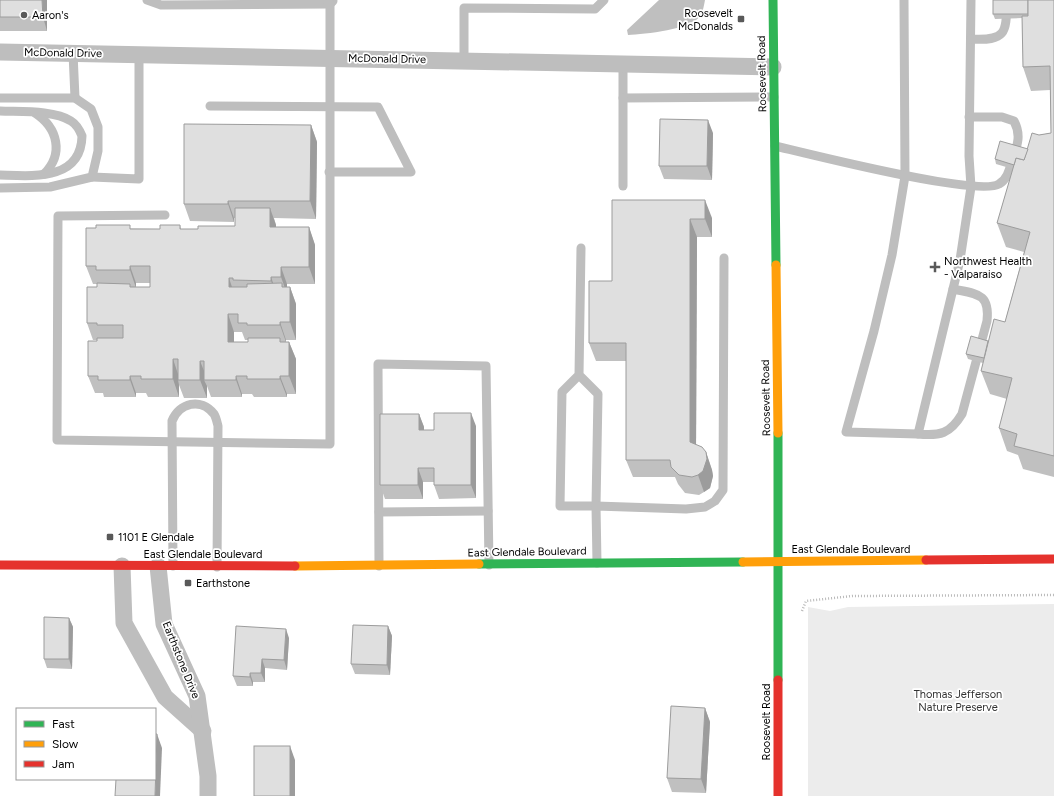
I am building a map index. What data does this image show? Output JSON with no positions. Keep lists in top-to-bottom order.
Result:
{
  "streets": {
    "street": [
      "McDonald Drive",
      "Roosevelt Road",
      "East Glendale Boulevard",
      "Earthstone Drive"
    ]
  },
  "crossings": [
    ["McDonald Drive", "Roosevelt Road"],
    ["Roosevelt Road", "East Glendale Boulevard"],
    ["East Glendale Boulevard", "Earthstone Drive"]
  ],
  "parks": ["Thomas Jefferson Nature Preserve"],
  "places": {
    "other": ["Aaron's"],
    "transit": ["Roosevelt McDonalds", "1101 E Glendale", "Earthstone"],
    "health": ["Northwest Health - Valparaiso"]
  },
  "legend": ["Fast", "Slow", "Jam"]
}
